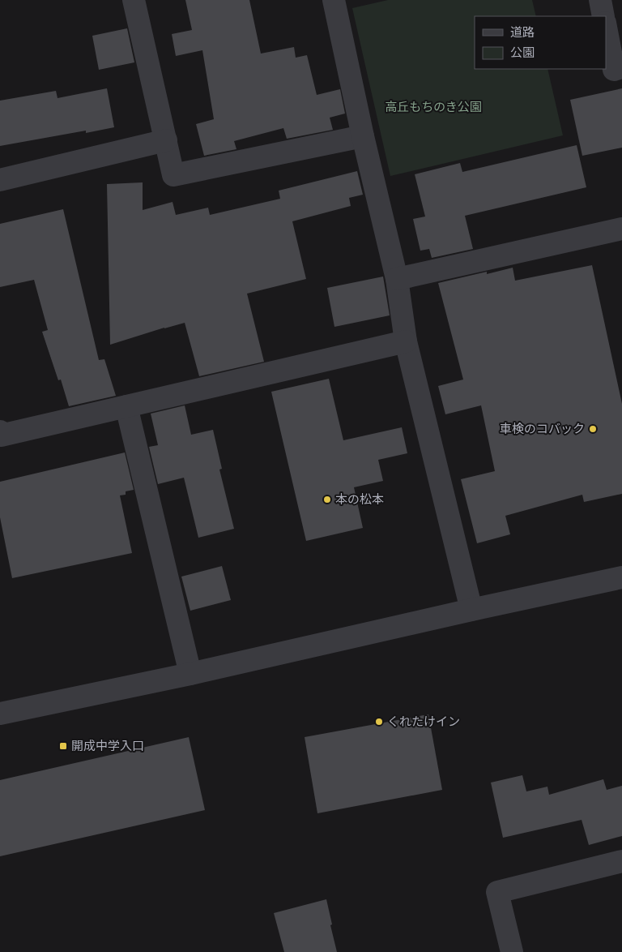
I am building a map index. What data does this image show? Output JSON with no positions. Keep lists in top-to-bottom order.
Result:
{
  "parks": ["高丘もちのき公園"],
  "places": {
    "other": ["車検のコバック", "本の松本", "くれたけイン"],
    "transit": ["開成中学入口"]
  },
  "legend": ["道路", "公園"]
}
